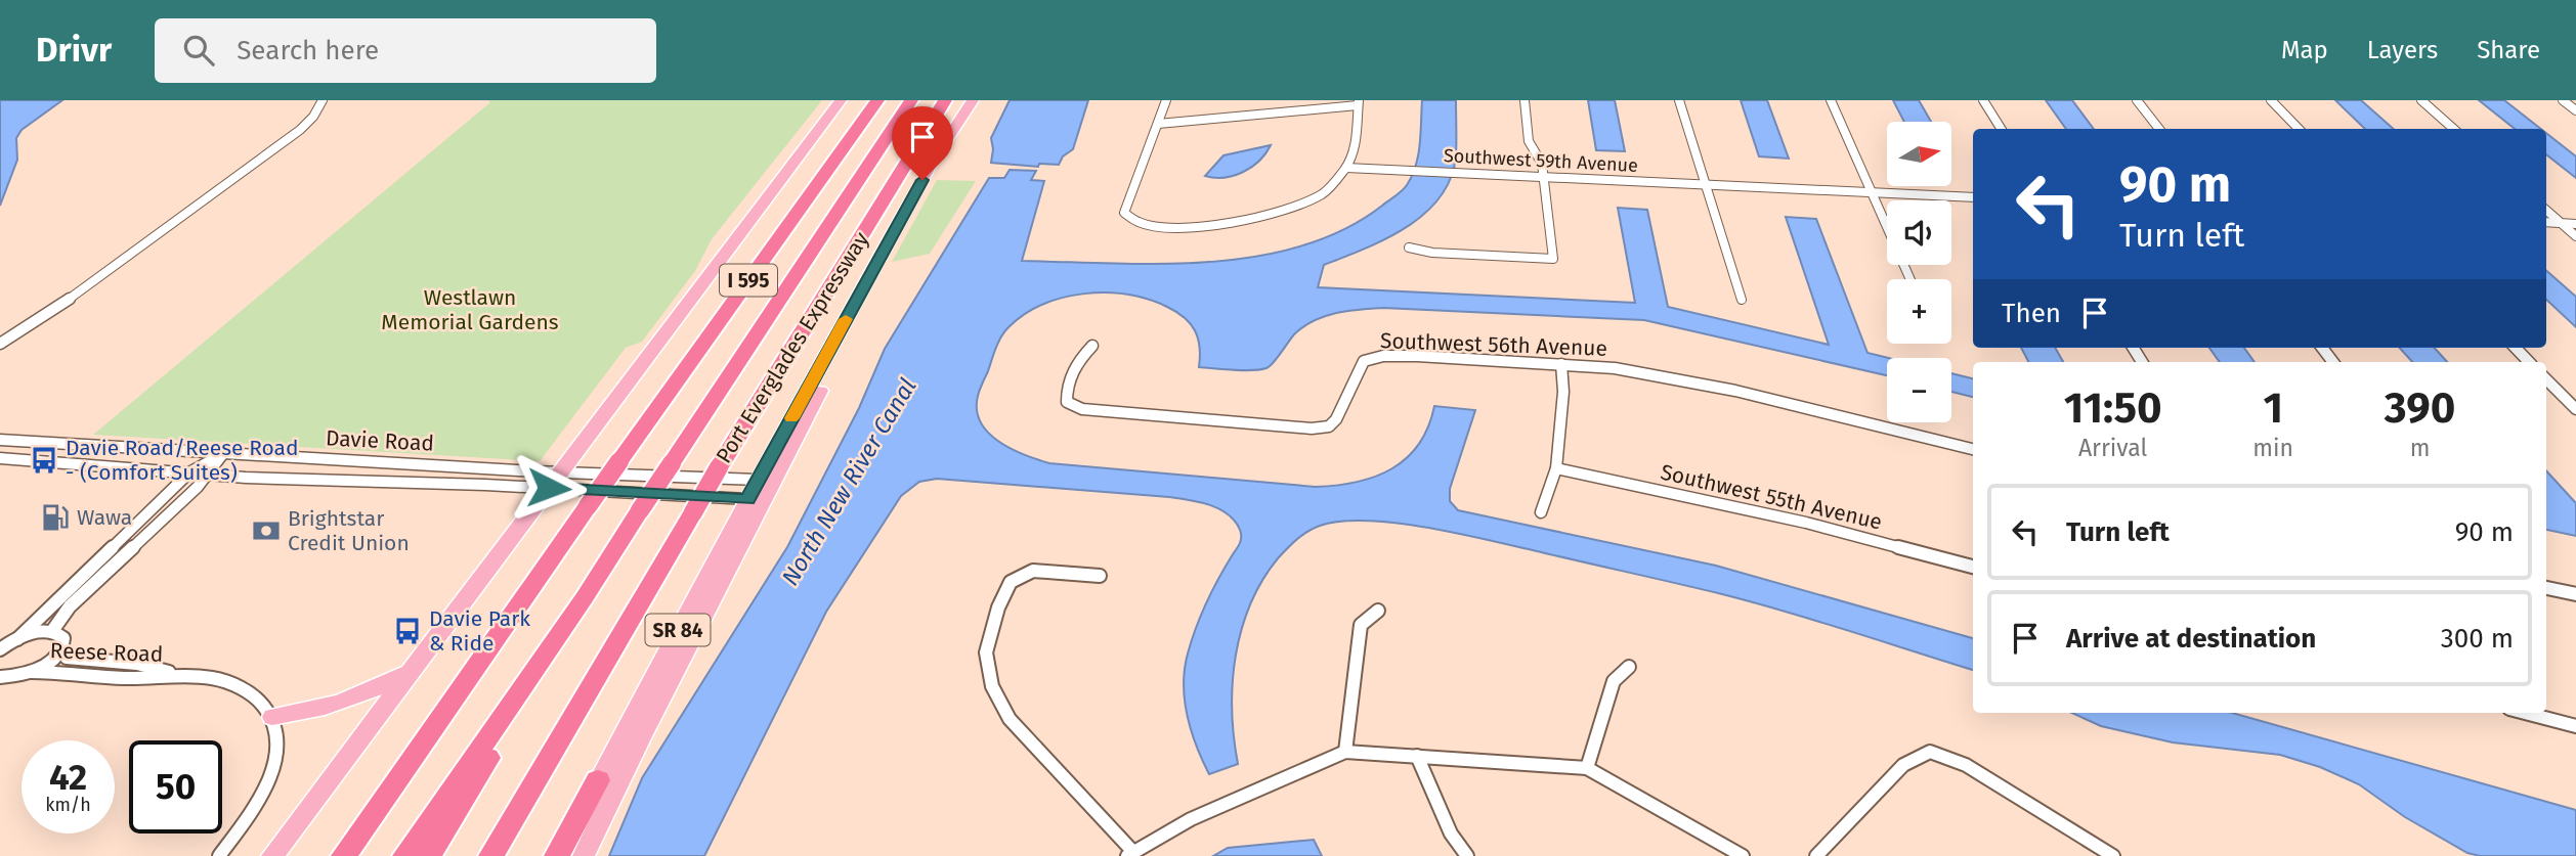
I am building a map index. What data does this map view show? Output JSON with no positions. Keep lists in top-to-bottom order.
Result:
{
  "streets": {
    "highway": ["I 595", "Port Everglades Expressway"],
    "main road": ["Davie Road", "SR 84"],
    "street": [
      "Southwest 59th Avenue",
      "Southwest 56th Avenue",
      "Southwest 55th Avenue",
      "Reese Road"
    ]
  },
  "crossings": [
    ["Davie Road", "SR 84"],
    ["Davie Road", "Reese Road"]
  ],
  "water": ["North New River Canal"],
  "parks": ["Westlawn Memorial Gardens"],
  "places": {
    "bus stop": ["Davie Road/Reese Road - (Comfort Suites)", "Davie Park & Ride"],
    "fuel station": ["Wawa"],
    "bank": ["Brightstar Credit Union"]
  },
  "north": "right",
  "page": {
    "header": "Drivr",
    "search": "Search here",
    "nav": ["Map", "Layers", "Share"],
    "map_buttons": ["+", "−"],
    "turn": ["90 m", "Turn left"],
    "then": "Then",
    "eta": [
      "11:50",
      "Arrival",
      "1",
      "min",
      "390",
      "m"
    ],
    "list": [
      {
        "name": "Turn left",
        "value": "90 m"
      },
      {
        "name": "Arrive at destination",
        "value": "300 m"
      }
    ],
    "speed": "42 km/h",
    "limit": "50"
  }
}
